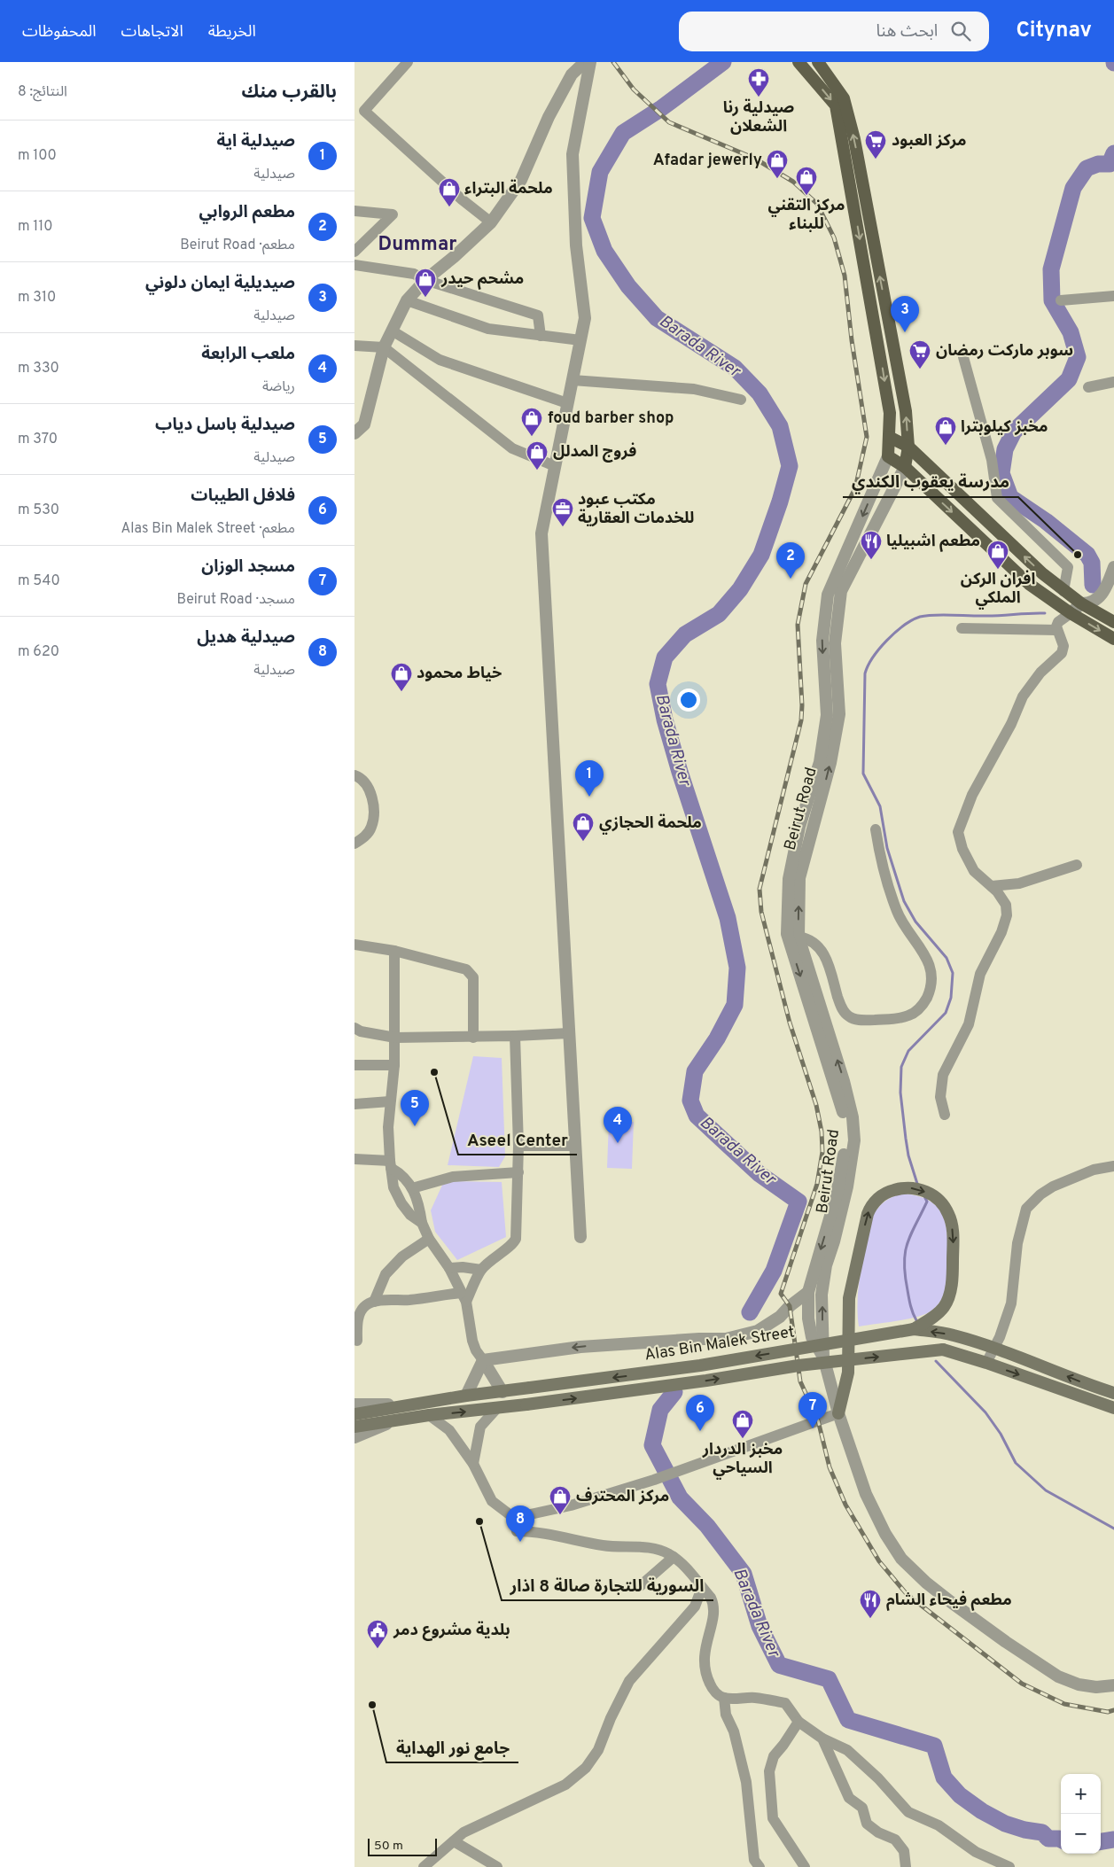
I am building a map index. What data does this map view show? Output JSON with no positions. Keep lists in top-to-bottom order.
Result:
{
  "streets": {
    "main road": ["Alas Bin Malek Street"],
    "street": ["Beirut Road"]
  },
  "districts": ["Dummar"],
  "water": ["Barada River"],
  "places": {
    "pharmacy": ["صيدلية رنا الشعلان"],
    "supermarket": ["مركز العبود", "سوبر ماركت رمضان"],
    "shop": [
      "Afadar jewerly",
      "مركز التقني للبناء",
      "ملحمة البتراء",
      "مشحم حيدر",
      "foud barber shop",
      "مخبز كيلوبترا",
      "فروج المدلل",
      "افران الركن الملكي",
      "خياط محمود",
      "ملحمة الحجازي",
      "مخبز الدردار السياحي",
      "مركز المحترف"
    ],
    "office": ["مكتب عبود للخدمات العقارية"],
    "other": [
      "مدرسة يعقوب الكندي",
      "Aseel Center",
      "السورية للتجارة صالة 8 اذار",
      "جامع نور الهداية"
    ],
    "restaurant": ["مطعم اشبيليا", "مطعم فيحاء الشام"],
    "public building": ["بلدية مشروع دمر"]
  },
  "scale_bar": "50 m",
  "page": {
    "header": "Citynav",
    "search": "ابحث هنا",
    "nav": ["الخريطة", "الاتجاهات", "المحفوظات"],
    "heading": ["بالقرب منك", "النتائج: 8"],
    "list": [
      {
        "mark": "1",
        "name": "صيدلية اية",
        "note": "صيدلية",
        "value": "100 m"
      },
      {
        "mark": "2",
        "name": "مطعم الروابي",
        "note": "مطعم · Beirut Road",
        "value": "110 m"
      },
      {
        "mark": "3",
        "name": "صيديلية ايمان دلوني",
        "note": "صيدلية",
        "value": "310 m"
      },
      {
        "mark": "4",
        "name": "ملعب الرابعة",
        "note": "رياضة",
        "value": "330 m"
      },
      {
        "mark": "5",
        "name": "صيدلية باسل دياب",
        "note": "صيدلية",
        "value": "370 m"
      },
      {
        "mark": "6",
        "name": "فلافل الطيبات",
        "note": "مطعم · Alas Bin Malek Street",
        "value": "530 m"
      },
      {
        "mark": "7",
        "name": "مسجد الوزان",
        "note": "مسجد · Beirut Road",
        "value": "540 m"
      },
      {
        "mark": "8",
        "name": "صيدلية هديل",
        "note": "صيدلية",
        "value": "620 m"
      }
    ],
    "pins": [
      "3",
      "2",
      "1",
      "5",
      "4",
      "7",
      "6",
      "8"
    ],
    "map_buttons": ["+", "−"],
    "scale": "50 m"
  }
}
